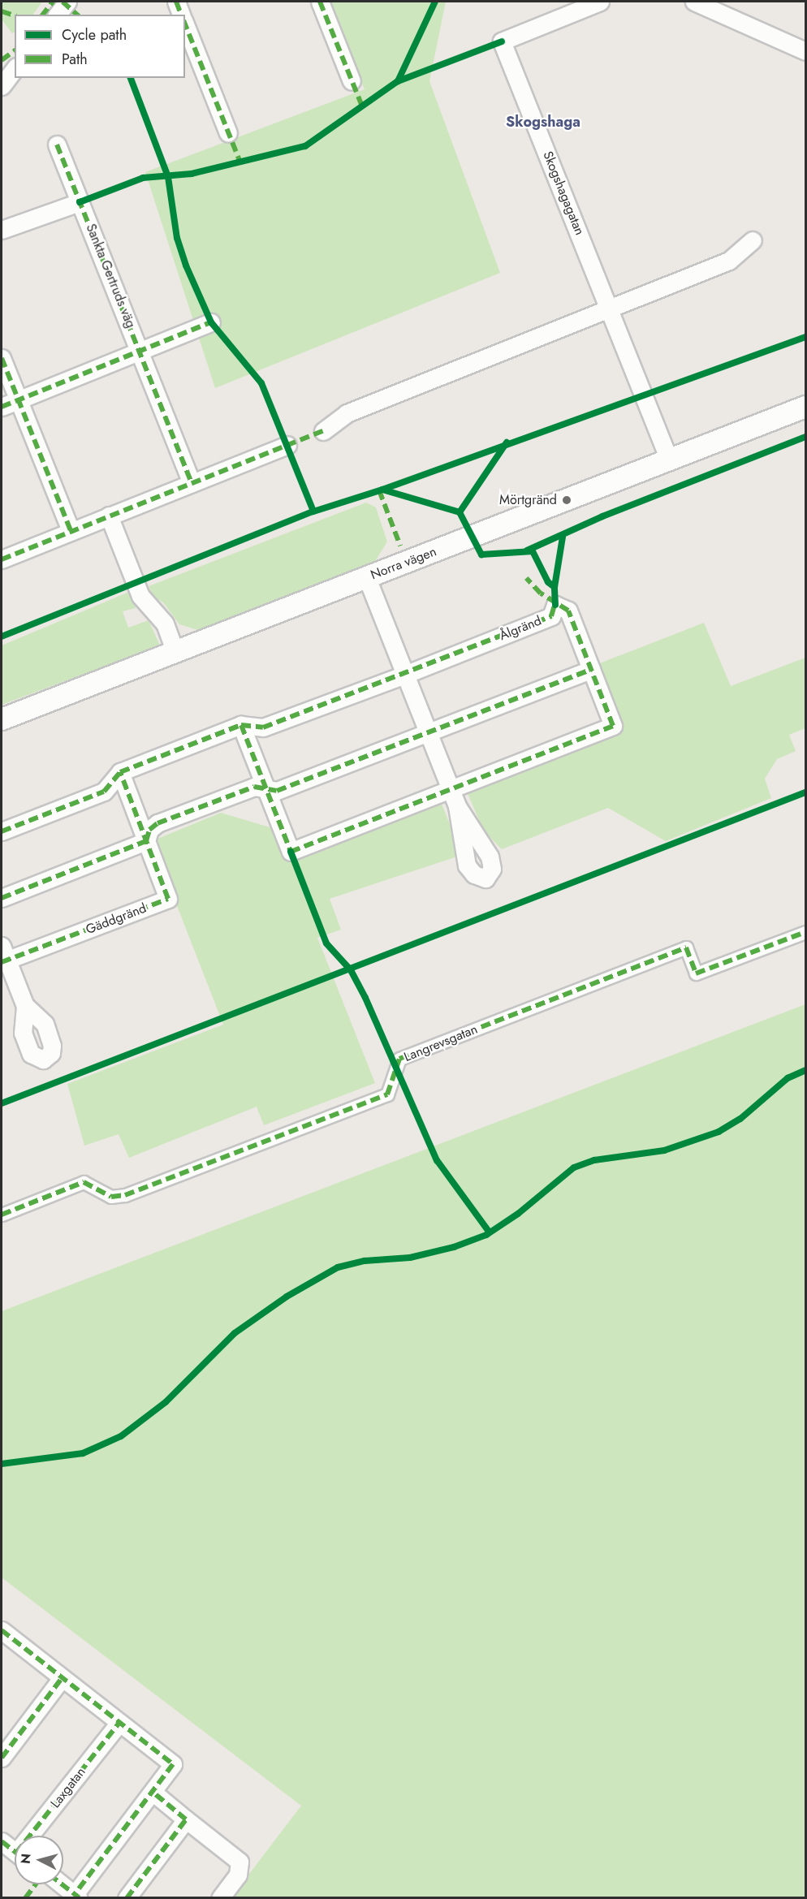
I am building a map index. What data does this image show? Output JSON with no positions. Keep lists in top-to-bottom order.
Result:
{
  "streets": {
    "street": [
      "Skogshagagatan",
      "Sankta Gertruds väg",
      "Norra vägen",
      "Ålgränd",
      "Gäddgränd",
      "Langrevsgatan",
      "Laxgatan"
    ]
  },
  "crossings": [
    ["Skogshagagatan", "Norra vägen"]
  ],
  "districts": ["Skogshaga"],
  "places": ["Mörtgränd"],
  "legend": ["Cycle path", "Path"],
  "north": "left"
}
